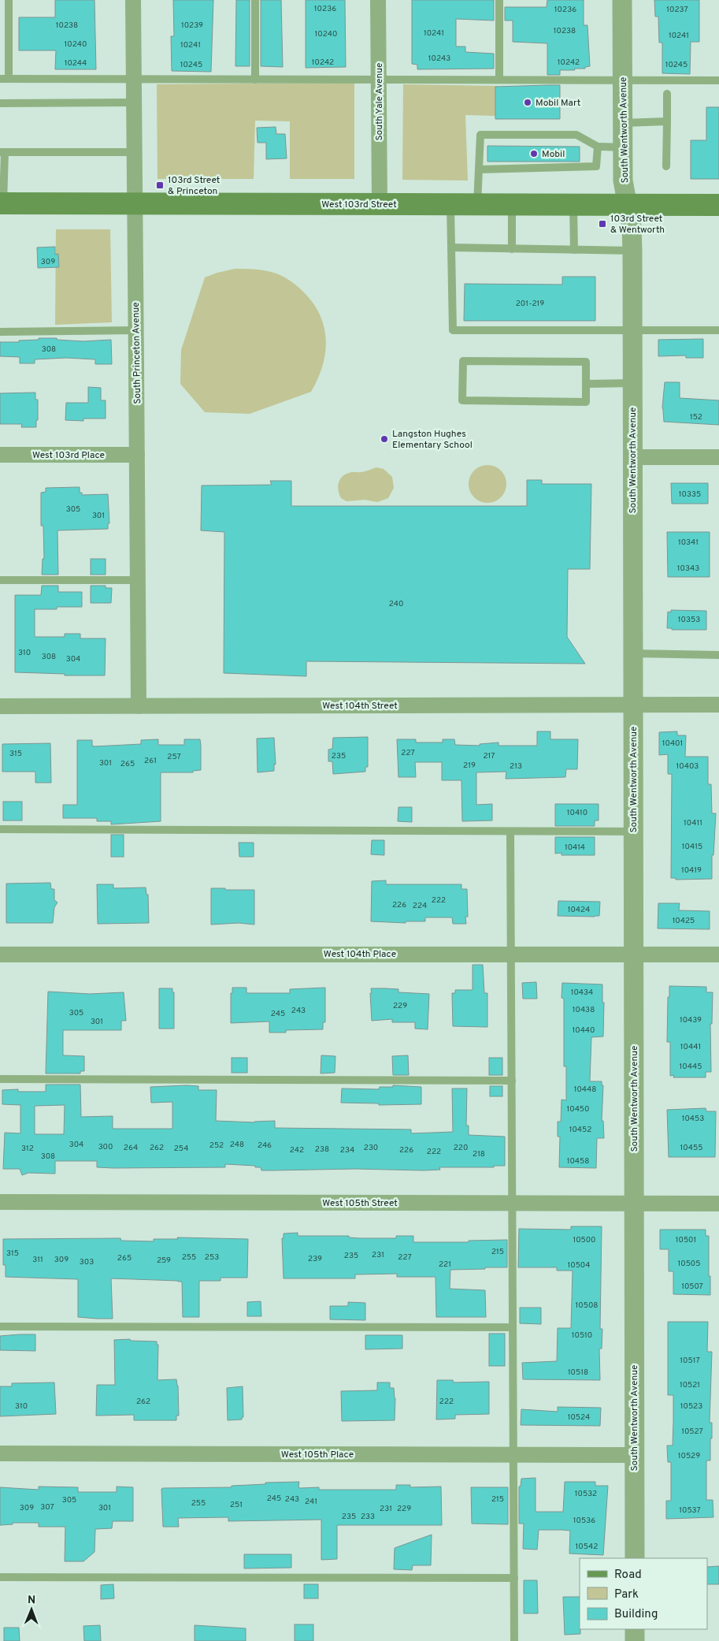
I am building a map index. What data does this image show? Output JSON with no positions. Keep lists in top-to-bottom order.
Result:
{
  "streets": {
    "main road": ["West 103rd Street"],
    "street": [
      "South Yale Avenue",
      "South Wentworth Avenue",
      "South Princeton Avenue",
      "West 103rd Place",
      "West 104th Street",
      "West 104th Place",
      "West 105th Street",
      "West 105th Place"
    ]
  },
  "crossings": [
    ["South Yale Avenue", "West 103rd Street"],
    ["South Wentworth Avenue", "West 103rd Street"],
    ["South Wentworth Avenue", "West 104th Street"],
    ["South Wentworth Avenue", "West 104th Place"],
    ["South Wentworth Avenue", "West 105th Street"],
    ["South Wentworth Avenue", "West 105th Place"],
    ["West 103rd Street", "South Princeton Avenue"],
    ["South Princeton Avenue", "West 103rd Place"],
    ["South Princeton Avenue", "West 104th Street"]
  ],
  "places": {
    "other": ["Mobil Mart", "Mobil", "Langston Hughes Elementary School"],
    "transit": ["103rd Street & Princeton", "103rd Street & Wentworth"]
  },
  "house_numbers": [
    "10236",
    "10236",
    "10237",
    "10238",
    "10239",
    "10238",
    "10241",
    "10240",
    "10241",
    "10240",
    "10241",
    "10243",
    "10242",
    "10242",
    "10244",
    "10245",
    "10245",
    "309",
    "201-219",
    "308",
    "152",
    "10335",
    "305",
    "301",
    "10341",
    "10343",
    "240",
    "10353",
    "310",
    "308",
    "304",
    "10401",
    "227",
    "315",
    "235",
    "217",
    "257",
    "261",
    "301",
    "265",
    "219",
    "213",
    "10403",
    "10410",
    "10411",
    "10415",
    "10414",
    "10419",
    "222",
    "226",
    "224",
    "10424",
    "10425",
    "10434",
    "229",
    "10438",
    "243",
    "305",
    "245",
    "10439",
    "301",
    "10440",
    "10441",
    "10445",
    "10448",
    "10450",
    "10453",
    "10452",
    "304",
    "248",
    "252",
    "246",
    "300",
    "264",
    "262",
    "230",
    "220",
    "10455",
    "312",
    "254",
    "238",
    "242",
    "234",
    "226",
    "222",
    "218",
    "308",
    "10458",
    "10500",
    "10501",
    "215",
    "315",
    "231",
    "235",
    "255",
    "253",
    "227",
    "265",
    "239",
    "311",
    "309",
    "259",
    "303",
    "10505",
    "221",
    "10504",
    "10507",
    "10508",
    "10510",
    "10517",
    "10518",
    "10521",
    "262",
    "222",
    "310",
    "10523",
    "10524",
    "10527",
    "10529",
    "10532",
    "245",
    "243",
    "215",
    "305",
    "241",
    "255",
    "251",
    "307",
    "309",
    "301",
    "231",
    "229",
    "10537",
    "235",
    "233",
    "10536",
    "10542"
  ],
  "legend": ["Road", "Park", "Building"],
  "north": "top"
}
